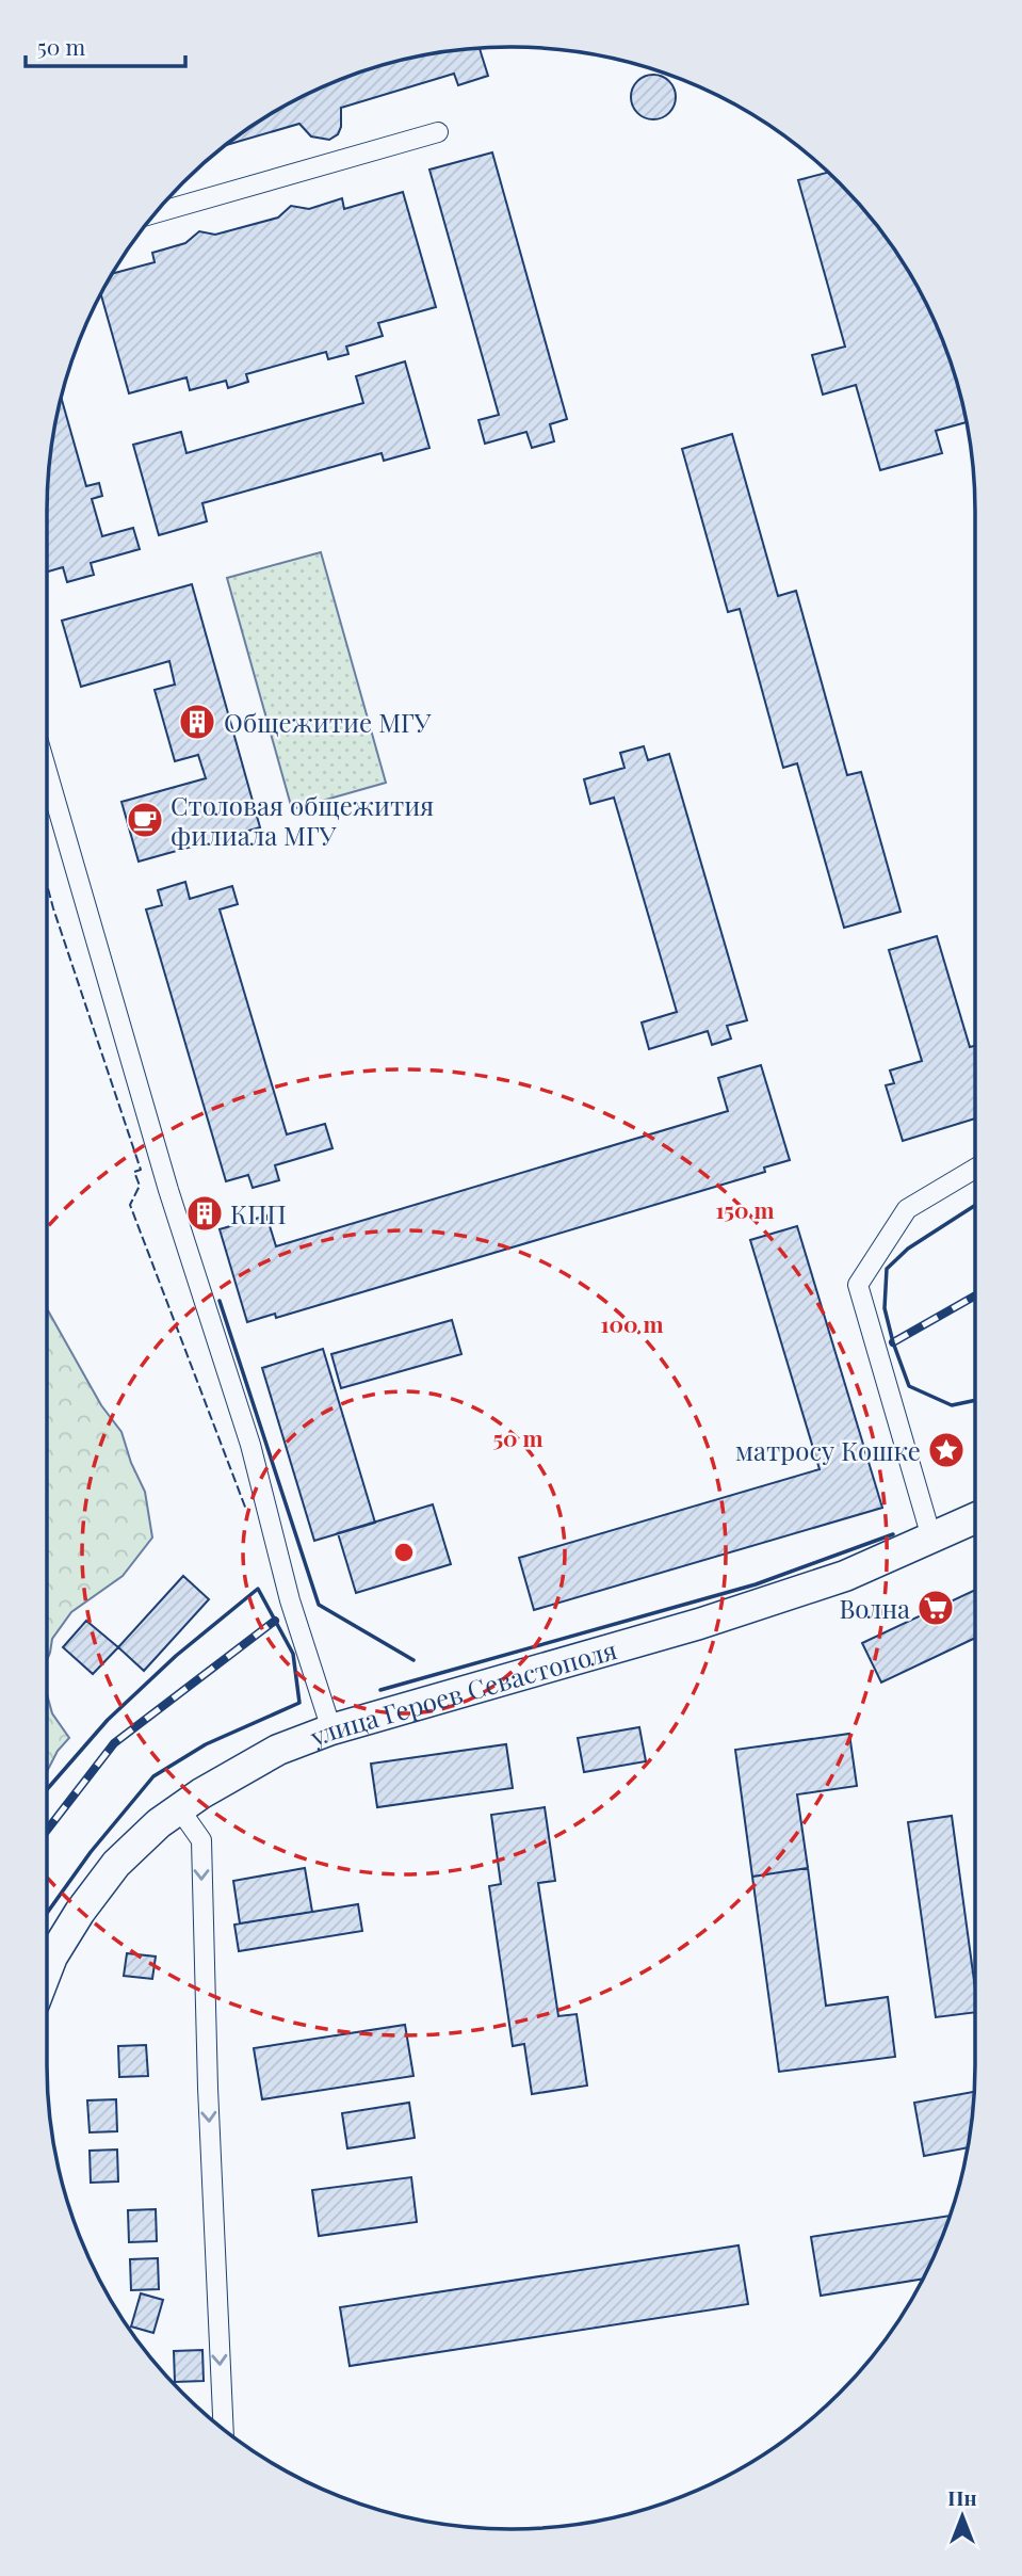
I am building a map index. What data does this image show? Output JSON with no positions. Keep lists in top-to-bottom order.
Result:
{
  "streets": {
    "main road": ["улица Героев Севастополя"]
  },
  "places": {
    "building": ["Общежитие МГУ", "КПП"],
    "cafe": ["Столовая общежития филиала МГУ"],
    "place": ["матросу Кошке"],
    "supermarket": ["Волна"]
  },
  "scale_bar": "50 m",
  "north": "top",
  "rings": ["150 m", "100 m", "50 m"]
}
